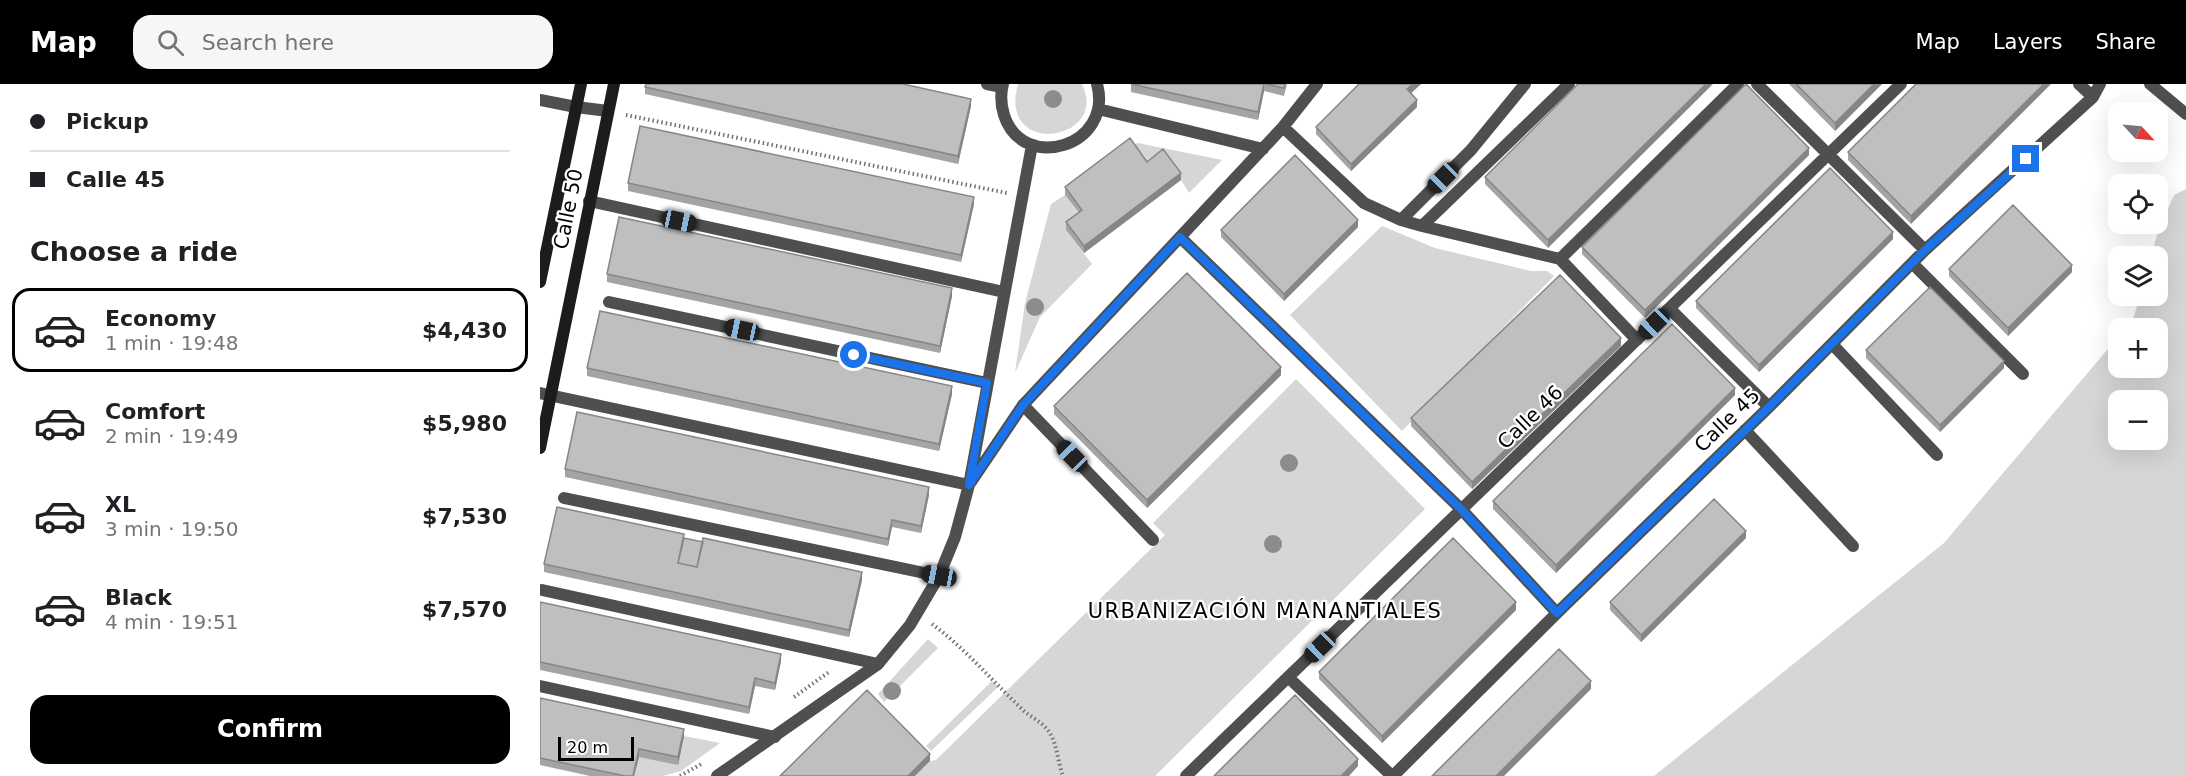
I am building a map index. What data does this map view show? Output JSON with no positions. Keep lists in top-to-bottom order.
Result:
{
  "streets": {
    "main road": ["Calle 50"],
    "street": ["Calle 46", "Calle 45"]
  },
  "districts": ["URBANIZACIÓN MANANTIALES"],
  "scale_bar": "20 m",
  "north": "bottom right",
  "page": {
    "header": "Map",
    "search": "Search here",
    "nav": ["Map", "Layers", "Share"],
    "banner": ["Pickup", "Calle 45"],
    "map_buttons": ["+", "−"],
    "heading": "Choose a ride",
    "list": [
      {
        "name": "Economy",
        "note": "1 min · 19:48",
        "value": "$4,430"
      },
      {
        "name": "Comfort",
        "note": "2 min · 19:49",
        "value": "$5,980"
      },
      {
        "name": "XL",
        "note": "3 min · 19:50",
        "value": "$7,530"
      },
      {
        "name": "Black",
        "note": "4 min · 19:51",
        "value": "$7,570"
      }
    ],
    "buttons": "Confirm",
    "scale": "20 m"
  }
}
